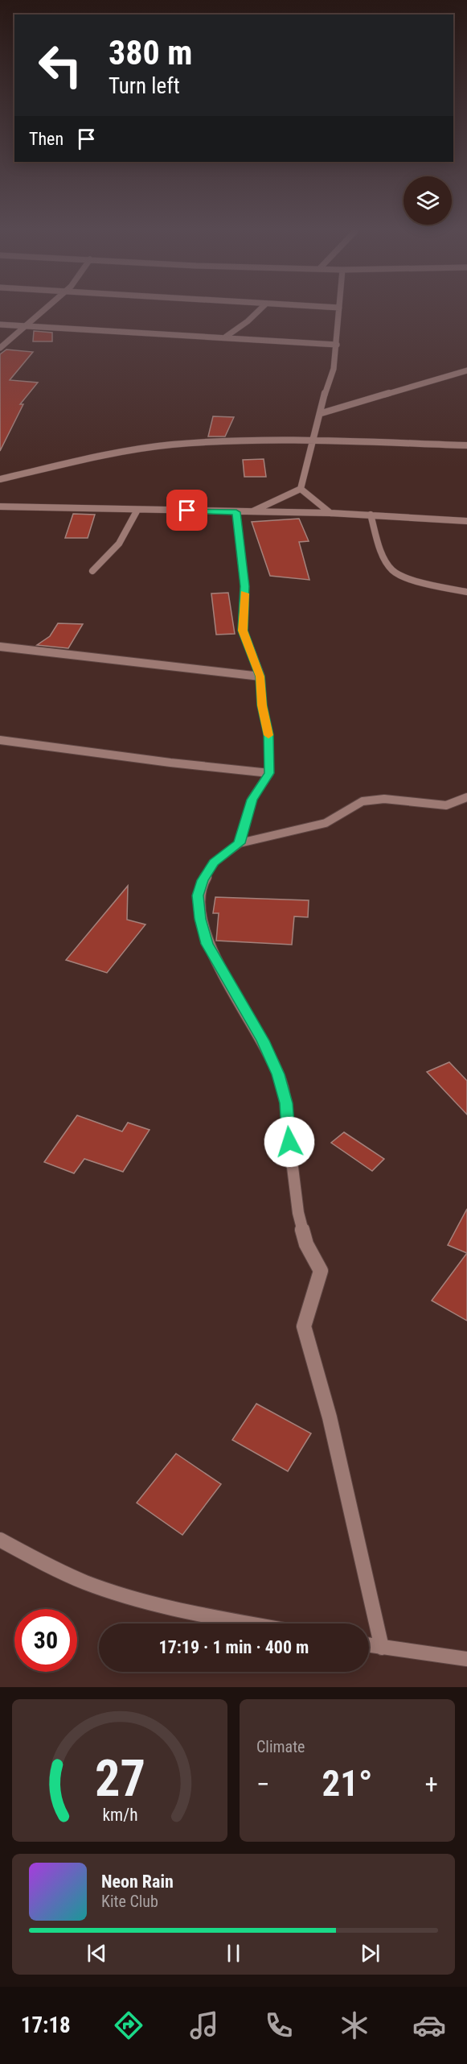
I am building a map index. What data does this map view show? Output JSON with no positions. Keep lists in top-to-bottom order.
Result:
{
  "page": {
    "turn": ["380 m", "Turn left"],
    "then": "Then",
    "limit": "30",
    "trip": "17:19 · 1 min · 400 m",
    "tile": "Climate",
    "heat": ["−", "21°", "+"],
    "song": ["Neon Rain", "Kite Club"],
    "tabs": "17:18",
    "gauge": ["27", "km/h"]
  }
}
